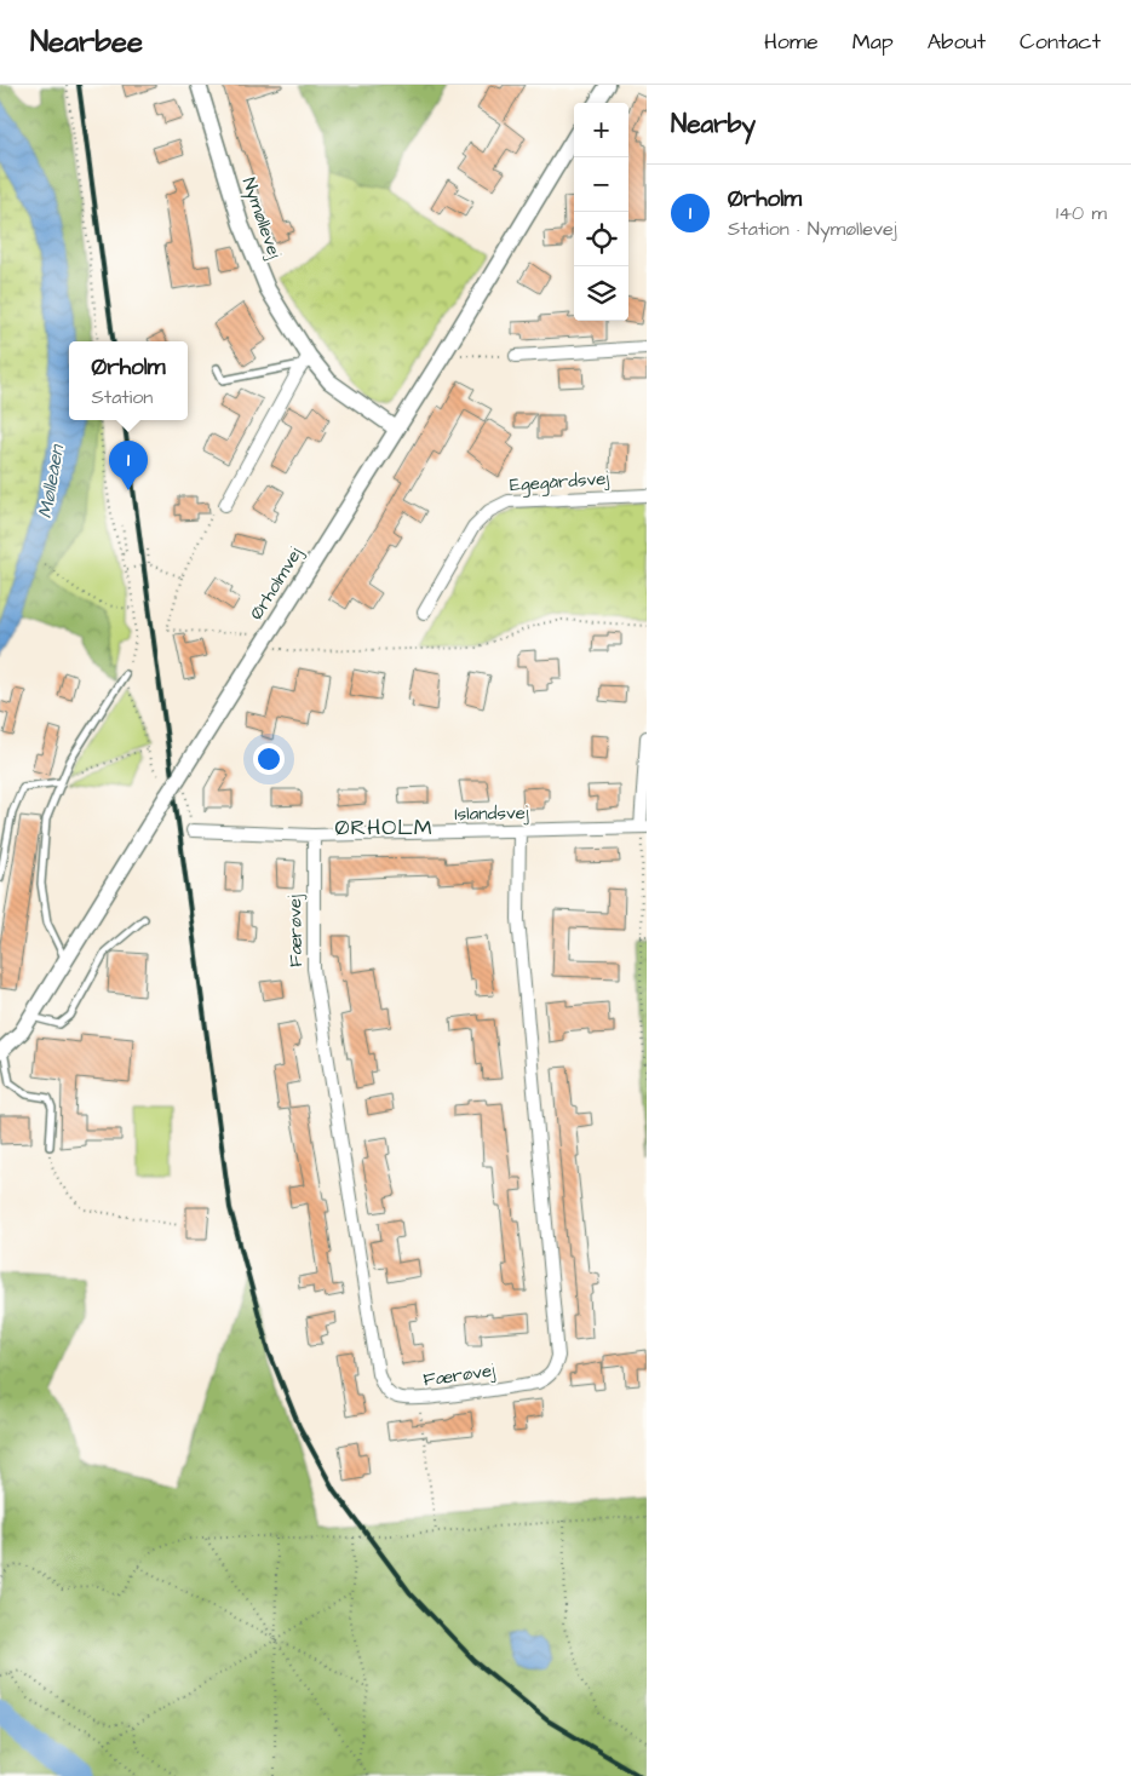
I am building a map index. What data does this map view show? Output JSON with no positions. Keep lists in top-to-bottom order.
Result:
{
  "streets": {
    "street": [
      "Nymøllevej",
      "Egegårdsvej",
      "Ørholmvej",
      "Islandsvej",
      "Færøvej"
    ]
  },
  "crossings": [
    ["Nymøllevej", "Ørholmvej"],
    ["Islandsvej", "Færøvej"]
  ],
  "districts": ["ØRHOLM"],
  "water": ["Mølleåen"],
  "page": {
    "header": "Nearbee",
    "nav": [
      "Home",
      "Map",
      "About",
      "Contact"
    ],
    "heading": "Nearby",
    "map_buttons": ["+", "−"],
    "list": [
      {
        "mark": "1",
        "name": "Ørholm",
        "note": "Station · Nymøllevej",
        "value": "140 m"
      }
    ],
    "popup": ["Ørholm", "Station"],
    "pins": "1"
  }
}
